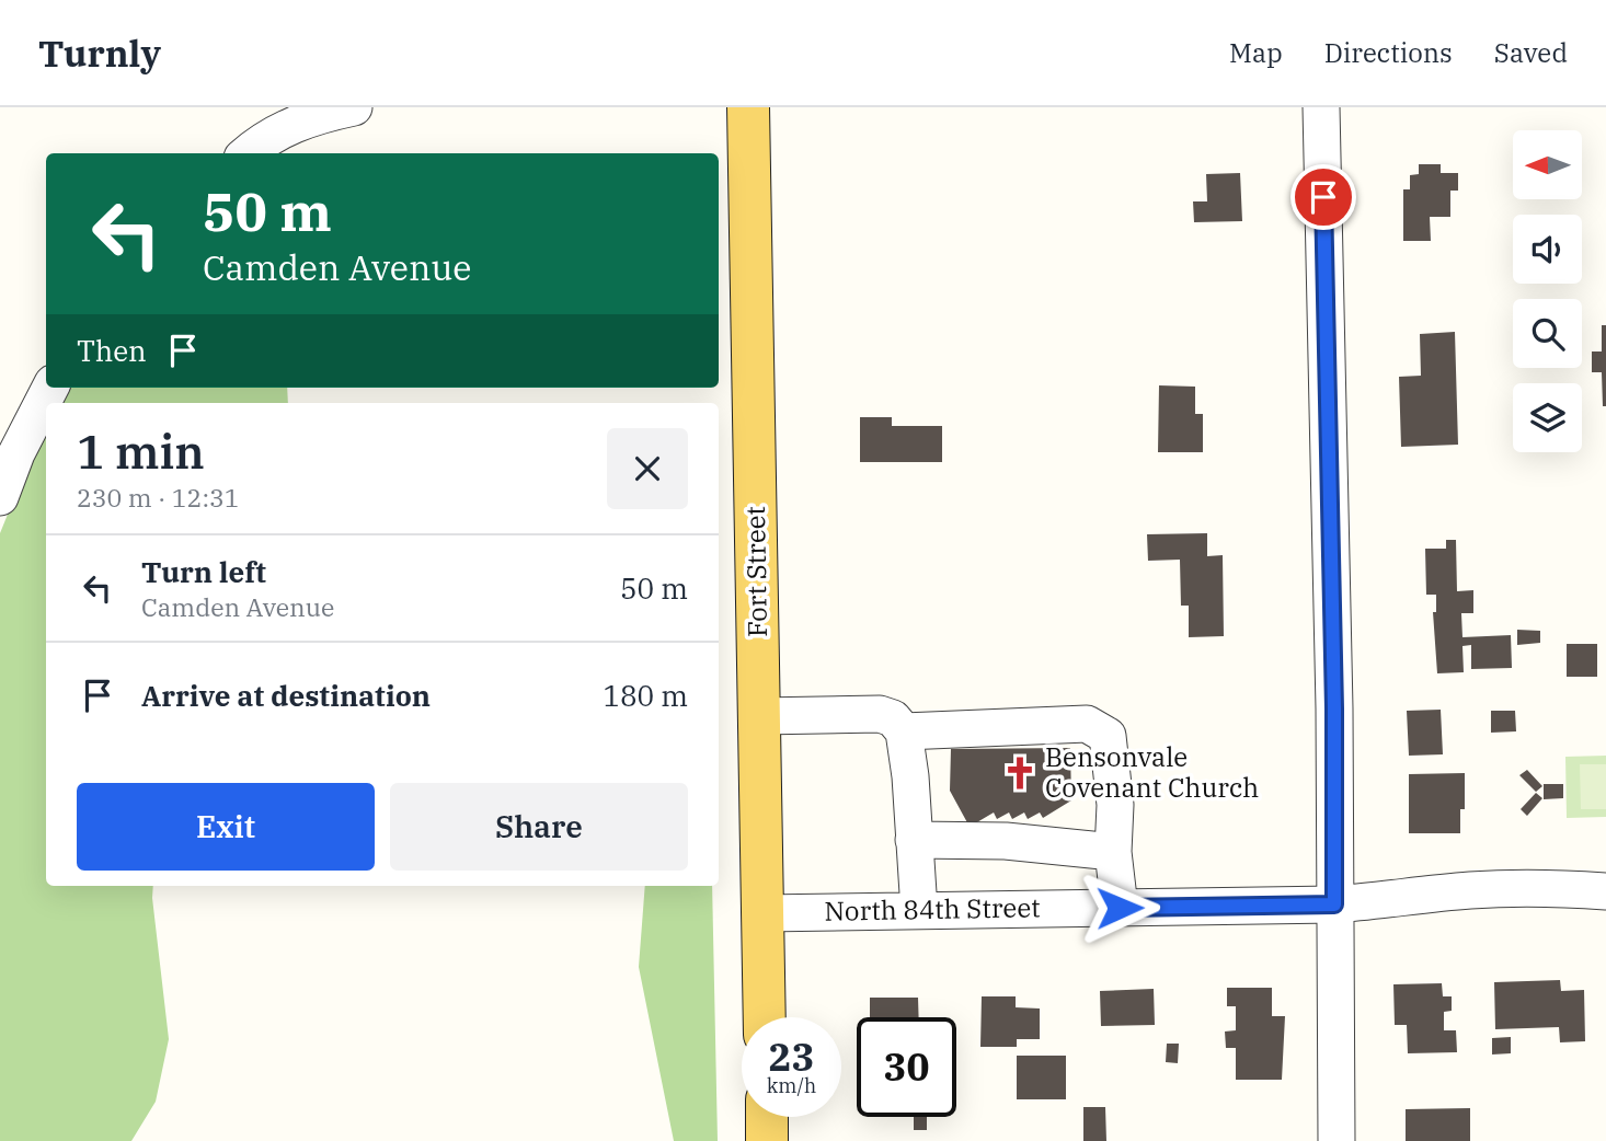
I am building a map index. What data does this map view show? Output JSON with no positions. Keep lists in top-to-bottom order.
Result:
{
  "streets": {
    "main road": ["Fort Street"],
    "street": ["North 84th Street"]
  },
  "crossings": [
    ["Fort Street", "North 84th Street"]
  ],
  "places": {
    "church": ["Bensonvale Covenant Church"]
  },
  "north": "left",
  "page": {
    "header": "Turnly",
    "nav": ["Map", "Directions", "Saved"],
    "turn": ["50 m", "Camden Avenue"],
    "then": "Then",
    "heading": ["1 min", "230 m · 12:31"],
    "list": [
      {
        "name": "Turn left",
        "note": "Camden Avenue",
        "value": "50 m"
      },
      {
        "name": "Arrive at destination",
        "value": "180 m"
      }
    ],
    "buttons": ["Exit", "Share"],
    "speed": "23 km/h",
    "limit": "30"
  }
}
